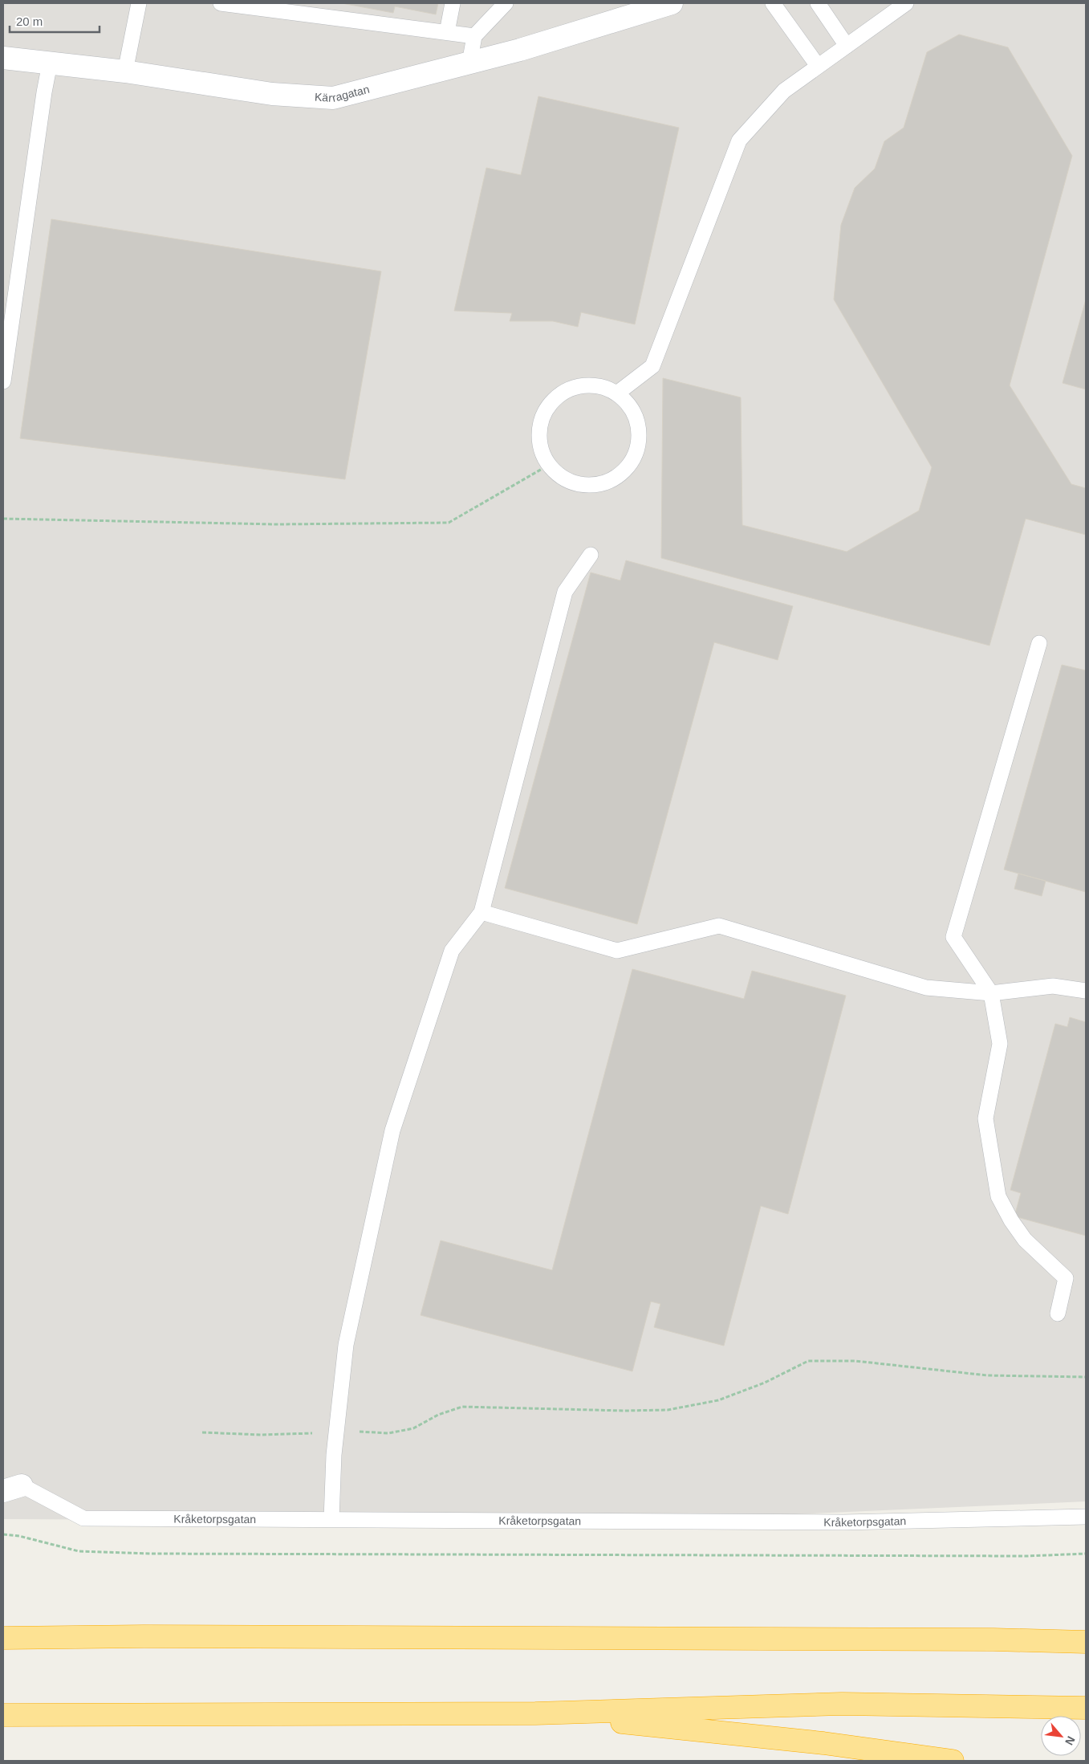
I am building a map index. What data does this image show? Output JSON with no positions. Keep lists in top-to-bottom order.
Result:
{
  "streets": {
    "street": ["Kärragatan"],
    "lane": ["Kråketorpsgatan"]
  },
  "scale_bar": "20 m",
  "north": "bottom right"
}
